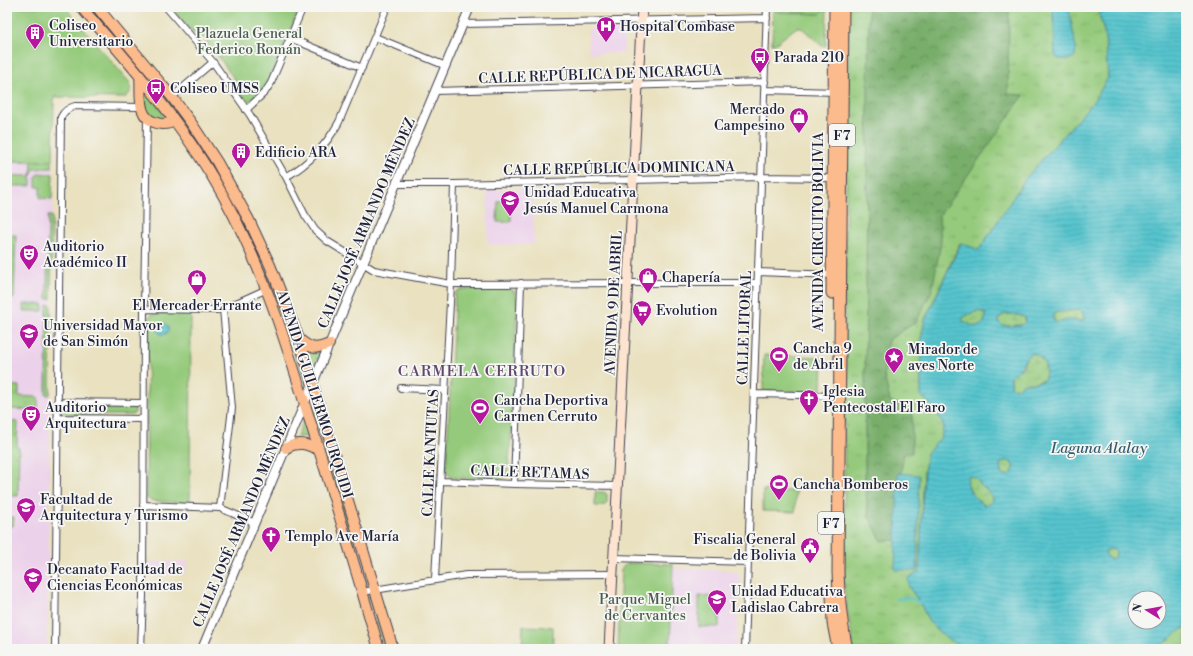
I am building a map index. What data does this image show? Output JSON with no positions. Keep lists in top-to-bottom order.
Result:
{
  "streets": {
    "highway": ["F7", "AVENIDA CIRCUITO BOLIVIA"],
    "main road": ["AVENIDA 9 DE ABRIL", "AVENIDA GUILLERMO URQUIDI"],
    "street": [
      "CALLE REPÚBLICA DE NICARAGUA",
      "CALLE REPÚBLICA DOMINICANA",
      "CALLE JOSÉ ARMANDO MÉNDEZ",
      "CALLE LITORAL",
      "CALLE KANTUTAS",
      "CALLE RETAMAS"
    ]
  },
  "crossings": [
    ["CALLE REPÚBLICA DE NICARAGUA", "CALLE JOSÉ ARMANDO MÉNDEZ"],
    ["CALLE REPÚBLICA DE NICARAGUA", "AVENIDA 9 DE ABRIL"],
    ["CALLE REPÚBLICA DE NICARAGUA", "CALLE LITORAL"],
    ["CALLE REPÚBLICA DOMINICANA", "CALLE JOSÉ ARMANDO MÉNDEZ"],
    ["CALLE REPÚBLICA DOMINICANA", "AVENIDA CIRCUITO BOLIVIA"],
    ["CALLE REPÚBLICA DOMINICANA", "AVENIDA 9 DE ABRIL"],
    ["CALLE REPÚBLICA DOMINICANA", "CALLE LITORAL"],
    ["CALLE REPÚBLICA DOMINICANA", "CALLE KANTUTAS"],
    ["CALLE JOSÉ ARMANDO MÉNDEZ", "AVENIDA GUILLERMO URQUIDI"],
    ["AVENIDA 9 DE ABRIL", "CALLE RETAMAS"],
    ["CALLE KANTUTAS", "CALLE RETAMAS"]
  ],
  "districts": ["CARMELA CERRUTO"],
  "water": ["Laguna Alalay"],
  "parks": ["Plazuela General Federico Román", "Parque Miguel de Cervantes"],
  "places": {
    "hospital": ["Hospital Combase"],
    "building": ["Coliseo Universitario", "Edificio ARA"],
    "bus stop": ["Parada 210", "Coliseo UMSS"],
    "shop": ["Mercado Campesino", "Chapería", "El Mercader Errante"],
    "school or university": [
      "Unidad Educativa Jesús Manuel Carmona",
      "Universidad Mayor de San Simón",
      "Facultad de Arquitectura y Turismo",
      "Decanato Facultad de Ciencias Económicas",
      "Unidad Educativa Ladislao Cabrera"
    ],
    "theatre": ["Auditorio Académico II", "Auditorio Arquitectura"],
    "supermarket": ["Evolution"],
    "sports": ["Cancha 9 de Abril", "Cancha Deportiva Carmen Cerruto", "Cancha Bomberos"],
    "place": ["Mirador de aves Norte"],
    "church": ["Iglesia Pentecostal El Faro", "Templo Ave María"],
    "public building": ["Fiscalia General de Bolivia"]
  },
  "north": "left"
}
